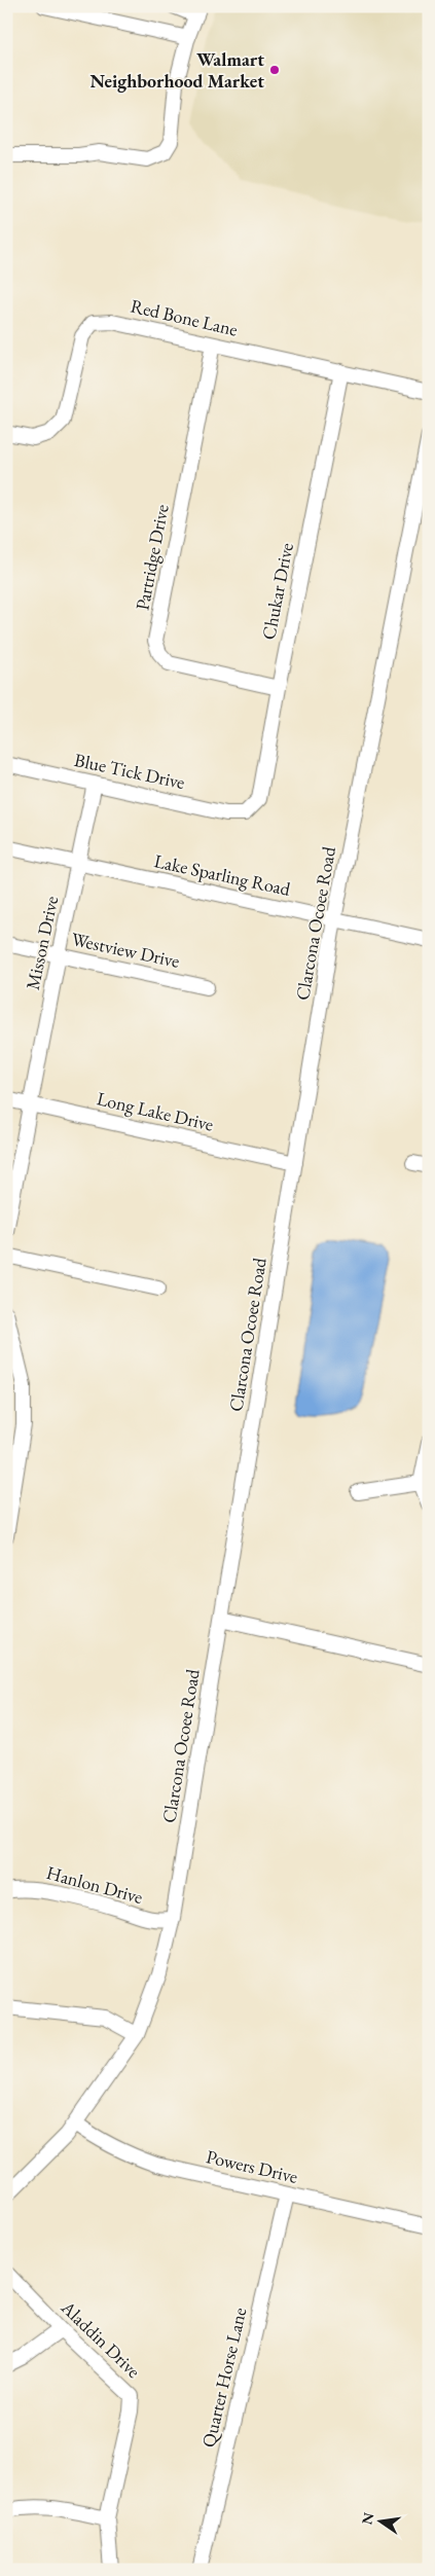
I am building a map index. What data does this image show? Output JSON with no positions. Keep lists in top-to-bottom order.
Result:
{
  "streets": {
    "street": [
      "Red Bone Lane",
      "Partridge Drive",
      "Chukar Drive",
      "Blue Tick Drive",
      "Lake Sparling Road",
      "Clarcona Ocoee Road",
      "Misson Drive",
      "Westview Drive",
      "Long Lake Drive",
      "Hanlon Drive",
      "Powers Drive",
      "Aladdin Drive",
      "Quarter Horse Lane"
    ]
  },
  "crossings": [
    ["Red Bone Lane", "Partridge Drive"],
    ["Red Bone Lane", "Chukar Drive"],
    ["Partridge Drive", "Chukar Drive"],
    ["Chukar Drive", "Blue Tick Drive"],
    ["Blue Tick Drive", "Misson Drive"],
    ["Lake Sparling Road", "Clarcona Ocoee Road"],
    ["Lake Sparling Road", "Misson Drive"],
    ["Clarcona Ocoee Road", "Long Lake Drive"],
    ["Clarcona Ocoee Road", "Hanlon Drive"],
    ["Clarcona Ocoee Road", "Powers Drive"],
    ["Misson Drive", "Westview Drive"],
    ["Misson Drive", "Long Lake Drive"],
    ["Powers Drive", "Quarter Horse Lane"]
  ],
  "places": ["Walmart Neighborhood Market"],
  "north": "left"
}
